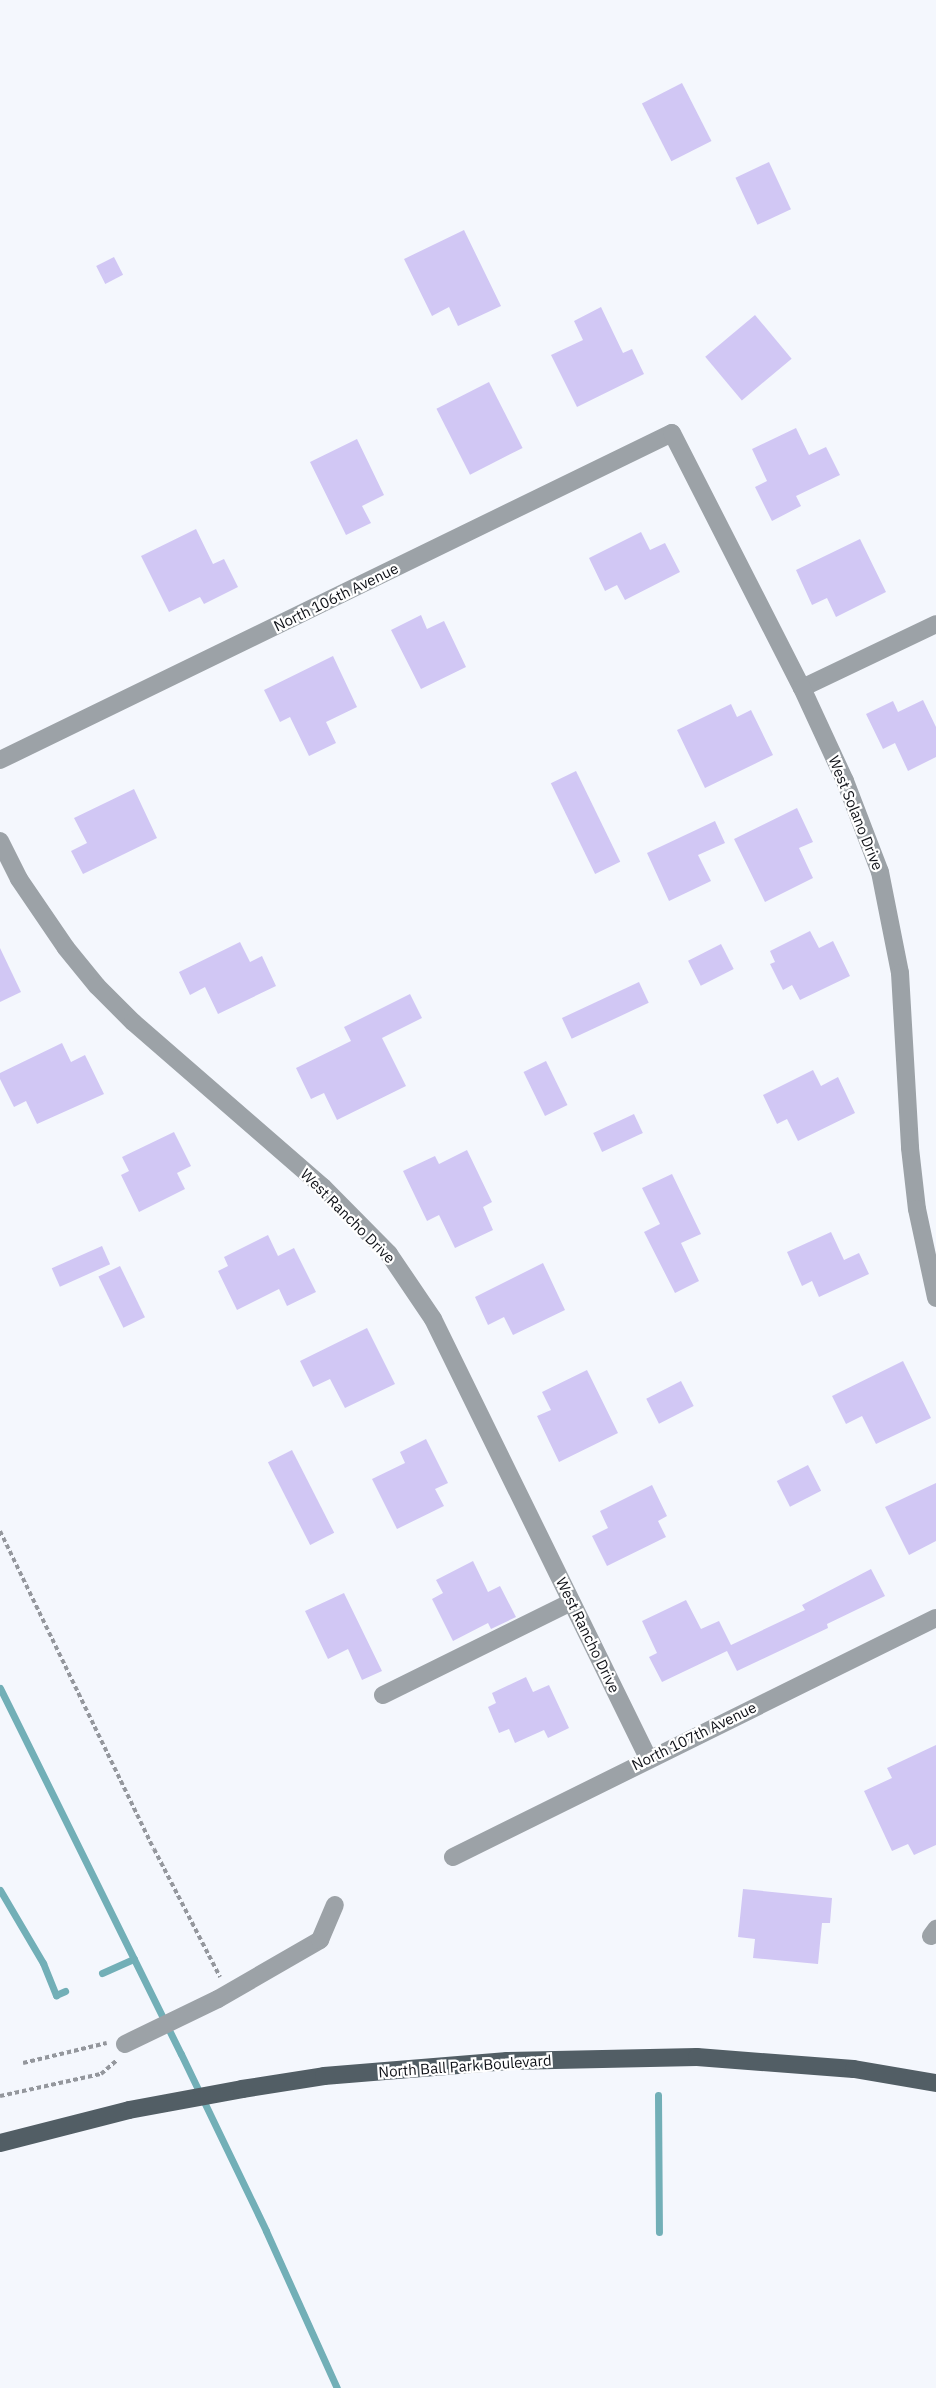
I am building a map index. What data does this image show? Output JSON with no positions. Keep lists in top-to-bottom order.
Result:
{
  "streets": {
    "main road": ["North Ball Park Boulevard"],
    "street": [
      "North 106th Avenue",
      "West Solano Drive",
      "West Rancho Drive",
      "North 107th Avenue"
    ]
  },
  "crossings": [
    ["North 106th Avenue", "West Solano Drive"],
    ["West Rancho Drive", "North 107th Avenue"]
  ]
}
